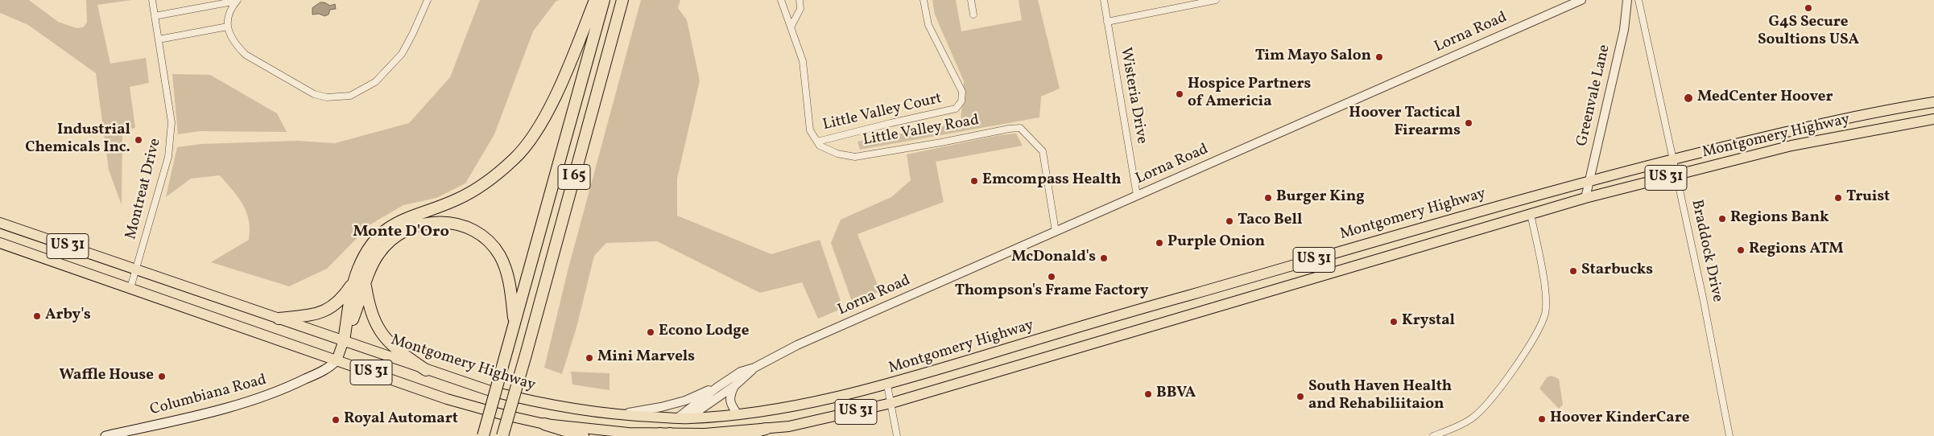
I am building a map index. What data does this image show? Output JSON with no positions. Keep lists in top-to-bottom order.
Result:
{
  "streets": {
    "highway": ["I 65"],
    "main road": ["Montgomery Highway", "US 31", "Columbiana Road"],
    "street": [
      "Lorna Road",
      "Wisteria Drive",
      "Greenvale Lane",
      "Little Valley Court",
      "Little Valley Road",
      "Montreat Drive",
      "Braddock Drive"
    ]
  },
  "crossings": [
    ["Lorna Road", "Wisteria Drive"],
    ["Lorna Road", "Little Valley Road"],
    ["Lorna Road", "Montgomery Highway"],
    ["Greenvale Lane", "Montgomery Highway"],
    ["Little Valley Court", "Little Valley Road"],
    ["Montgomery Highway", "Montreat Drive"],
    ["Montgomery Highway", "Braddock Drive"],
    ["Montgomery Highway", "Columbiana Road"]
  ],
  "districts": ["Monte D'Oro"],
  "places": [
    "G4S Secure Soultions USA",
    "Tim Mayo Salon",
    "Hospice Partners of Americia",
    "MedCenter Hoover",
    "Hoover Tactical Firearms",
    "Industrial Chemicals Inc.",
    "Emcompass Health",
    "Burger King",
    "Truist",
    "Regions Bank",
    "Taco Bell",
    "Purple Onion",
    "Regions ATM",
    "McDonald's",
    "Starbucks",
    "Thompson's Frame Factory",
    "Arby's",
    "Krystal",
    "Econo Lodge",
    "Mini Marvels",
    "Waffle House",
    "BBVA",
    "South Haven Health and Rehabiliitaion",
    "Hoover KinderCare",
    "Royal Automart"
  ]
}
